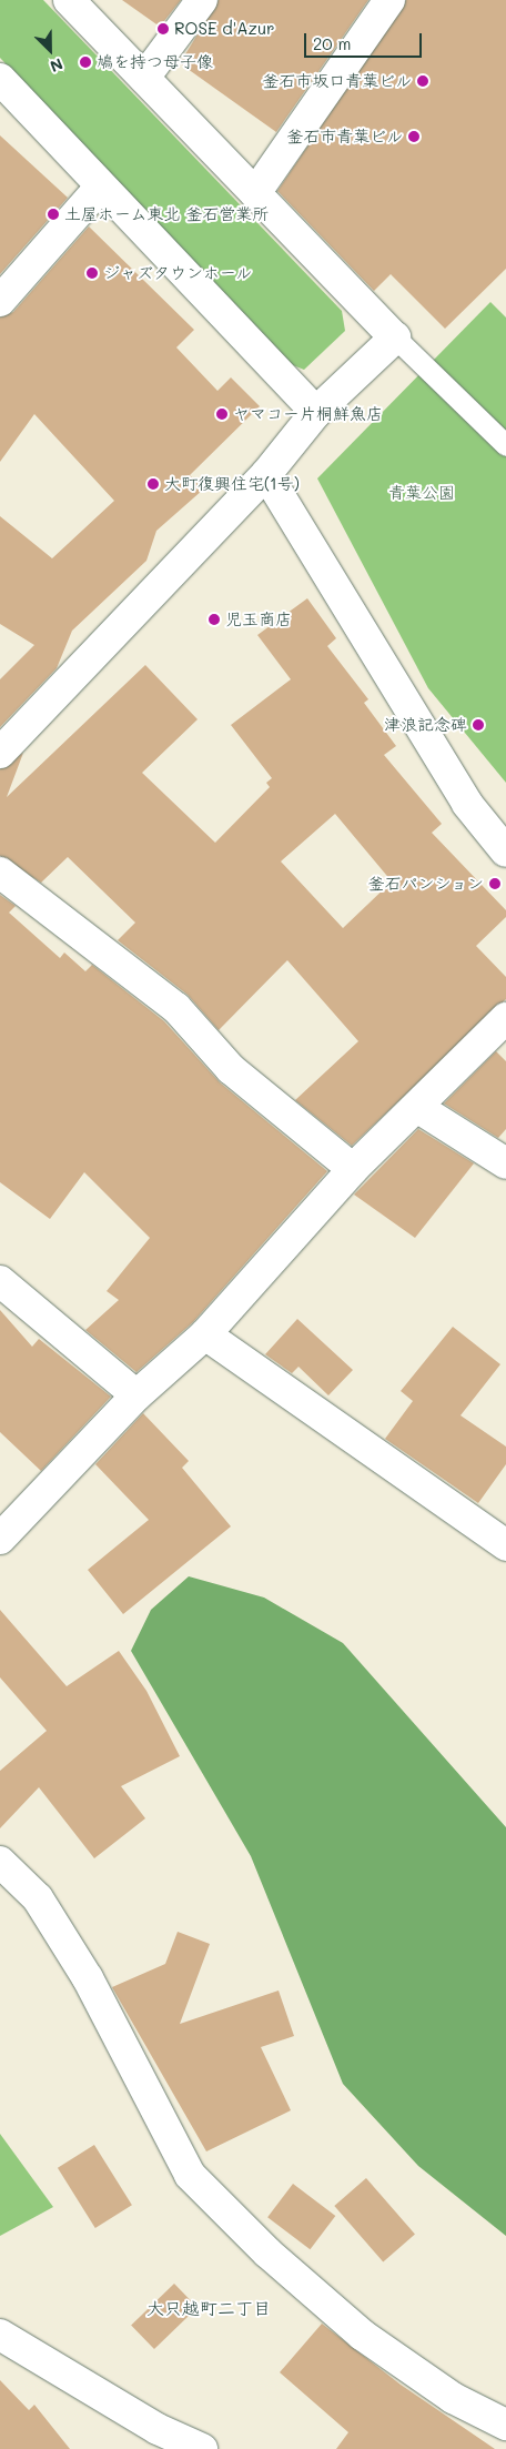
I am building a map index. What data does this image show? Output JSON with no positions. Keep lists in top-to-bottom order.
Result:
{
  "districts": ["大只越町二丁目"],
  "parks": ["青葉公園"],
  "places": [
    "ROSE d'Azur",
    "鳩を持つ母子像",
    "釜石市坂口青葉ビル",
    "釜石市青葉ビル",
    "土屋ホーム東北 釜石営業所",
    "ジャズタウンホール",
    "ヤマコー片桐鮮魚店",
    "大町復興住宅(1号)",
    "児玉商店",
    "津浪記念碑",
    "釜石パンション"
  ],
  "scale_bar": "20 m",
  "north": "bottom right"
}
